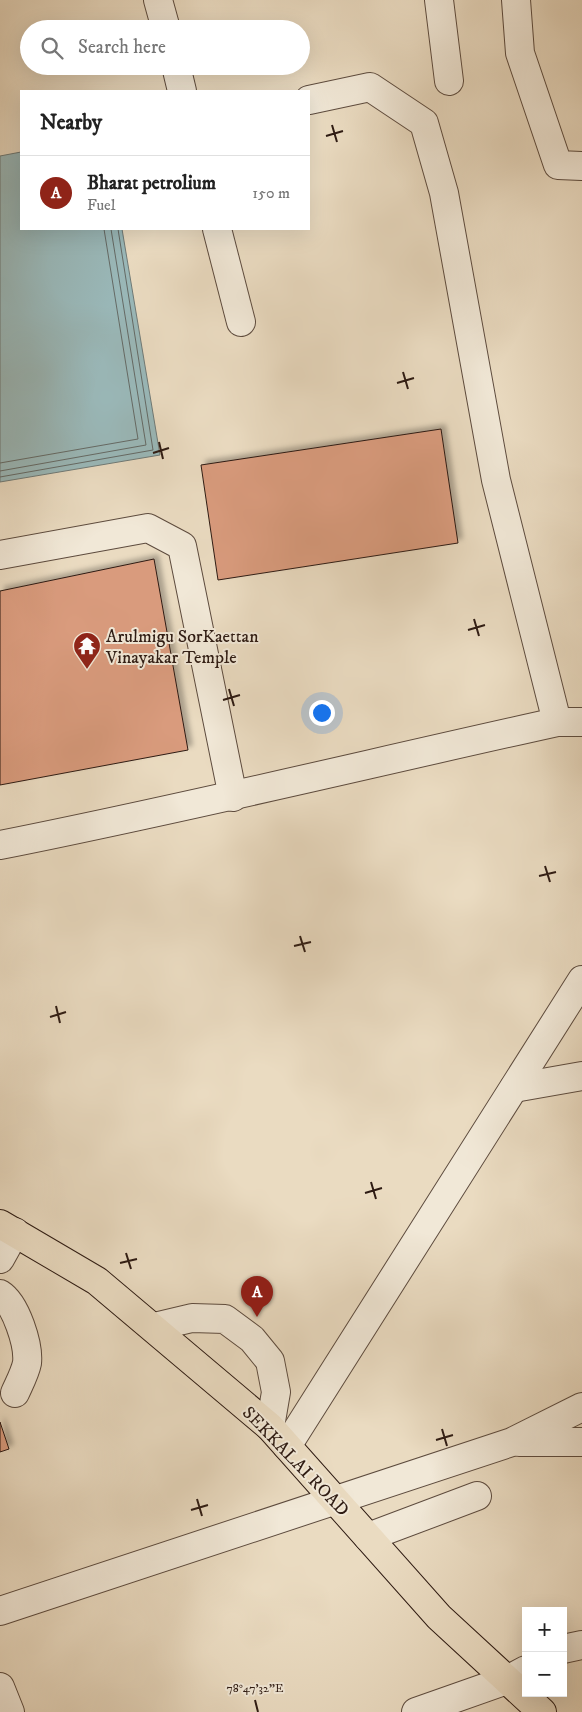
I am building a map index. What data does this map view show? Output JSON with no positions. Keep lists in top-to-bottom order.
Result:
{
  "streets": {
    "main road": ["SEKKALAI ROAD"]
  },
  "places": {
    "temple": ["Arulmigu SorKaettan Vinayakar Temple"]
  },
  "page": {
    "search": "Search here",
    "heading": "Nearby",
    "list": [
      {
        "mark": "A",
        "name": "Bharat petrolium",
        "note": "Fuel",
        "value": "150 m"
      }
    ],
    "pins": "A",
    "map_buttons": ["+", "−"]
  },
  "coordinates": ["78°47'32\"E"]
}
